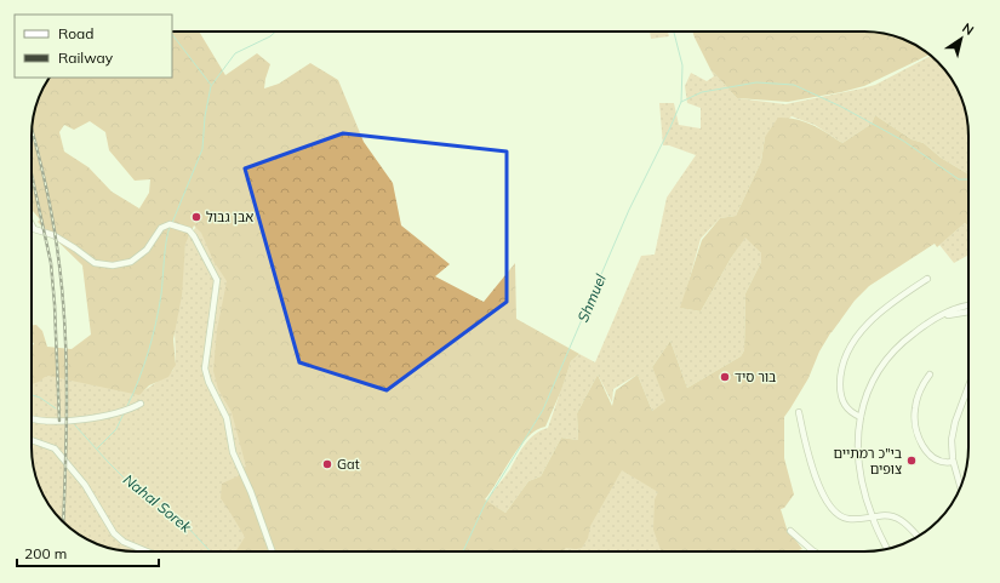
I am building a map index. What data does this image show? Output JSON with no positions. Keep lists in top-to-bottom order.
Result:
{
  "water": ["Shmuel", "Nahal Sorek"],
  "places": [
    "אבן גבול",
    "בור סיד",
    "בי\"כ רמתיים צופים",
    "Gat"
  ],
  "legend": ["Road", "Railway"],
  "scale_bar": "200 m",
  "north": "top right"
}
